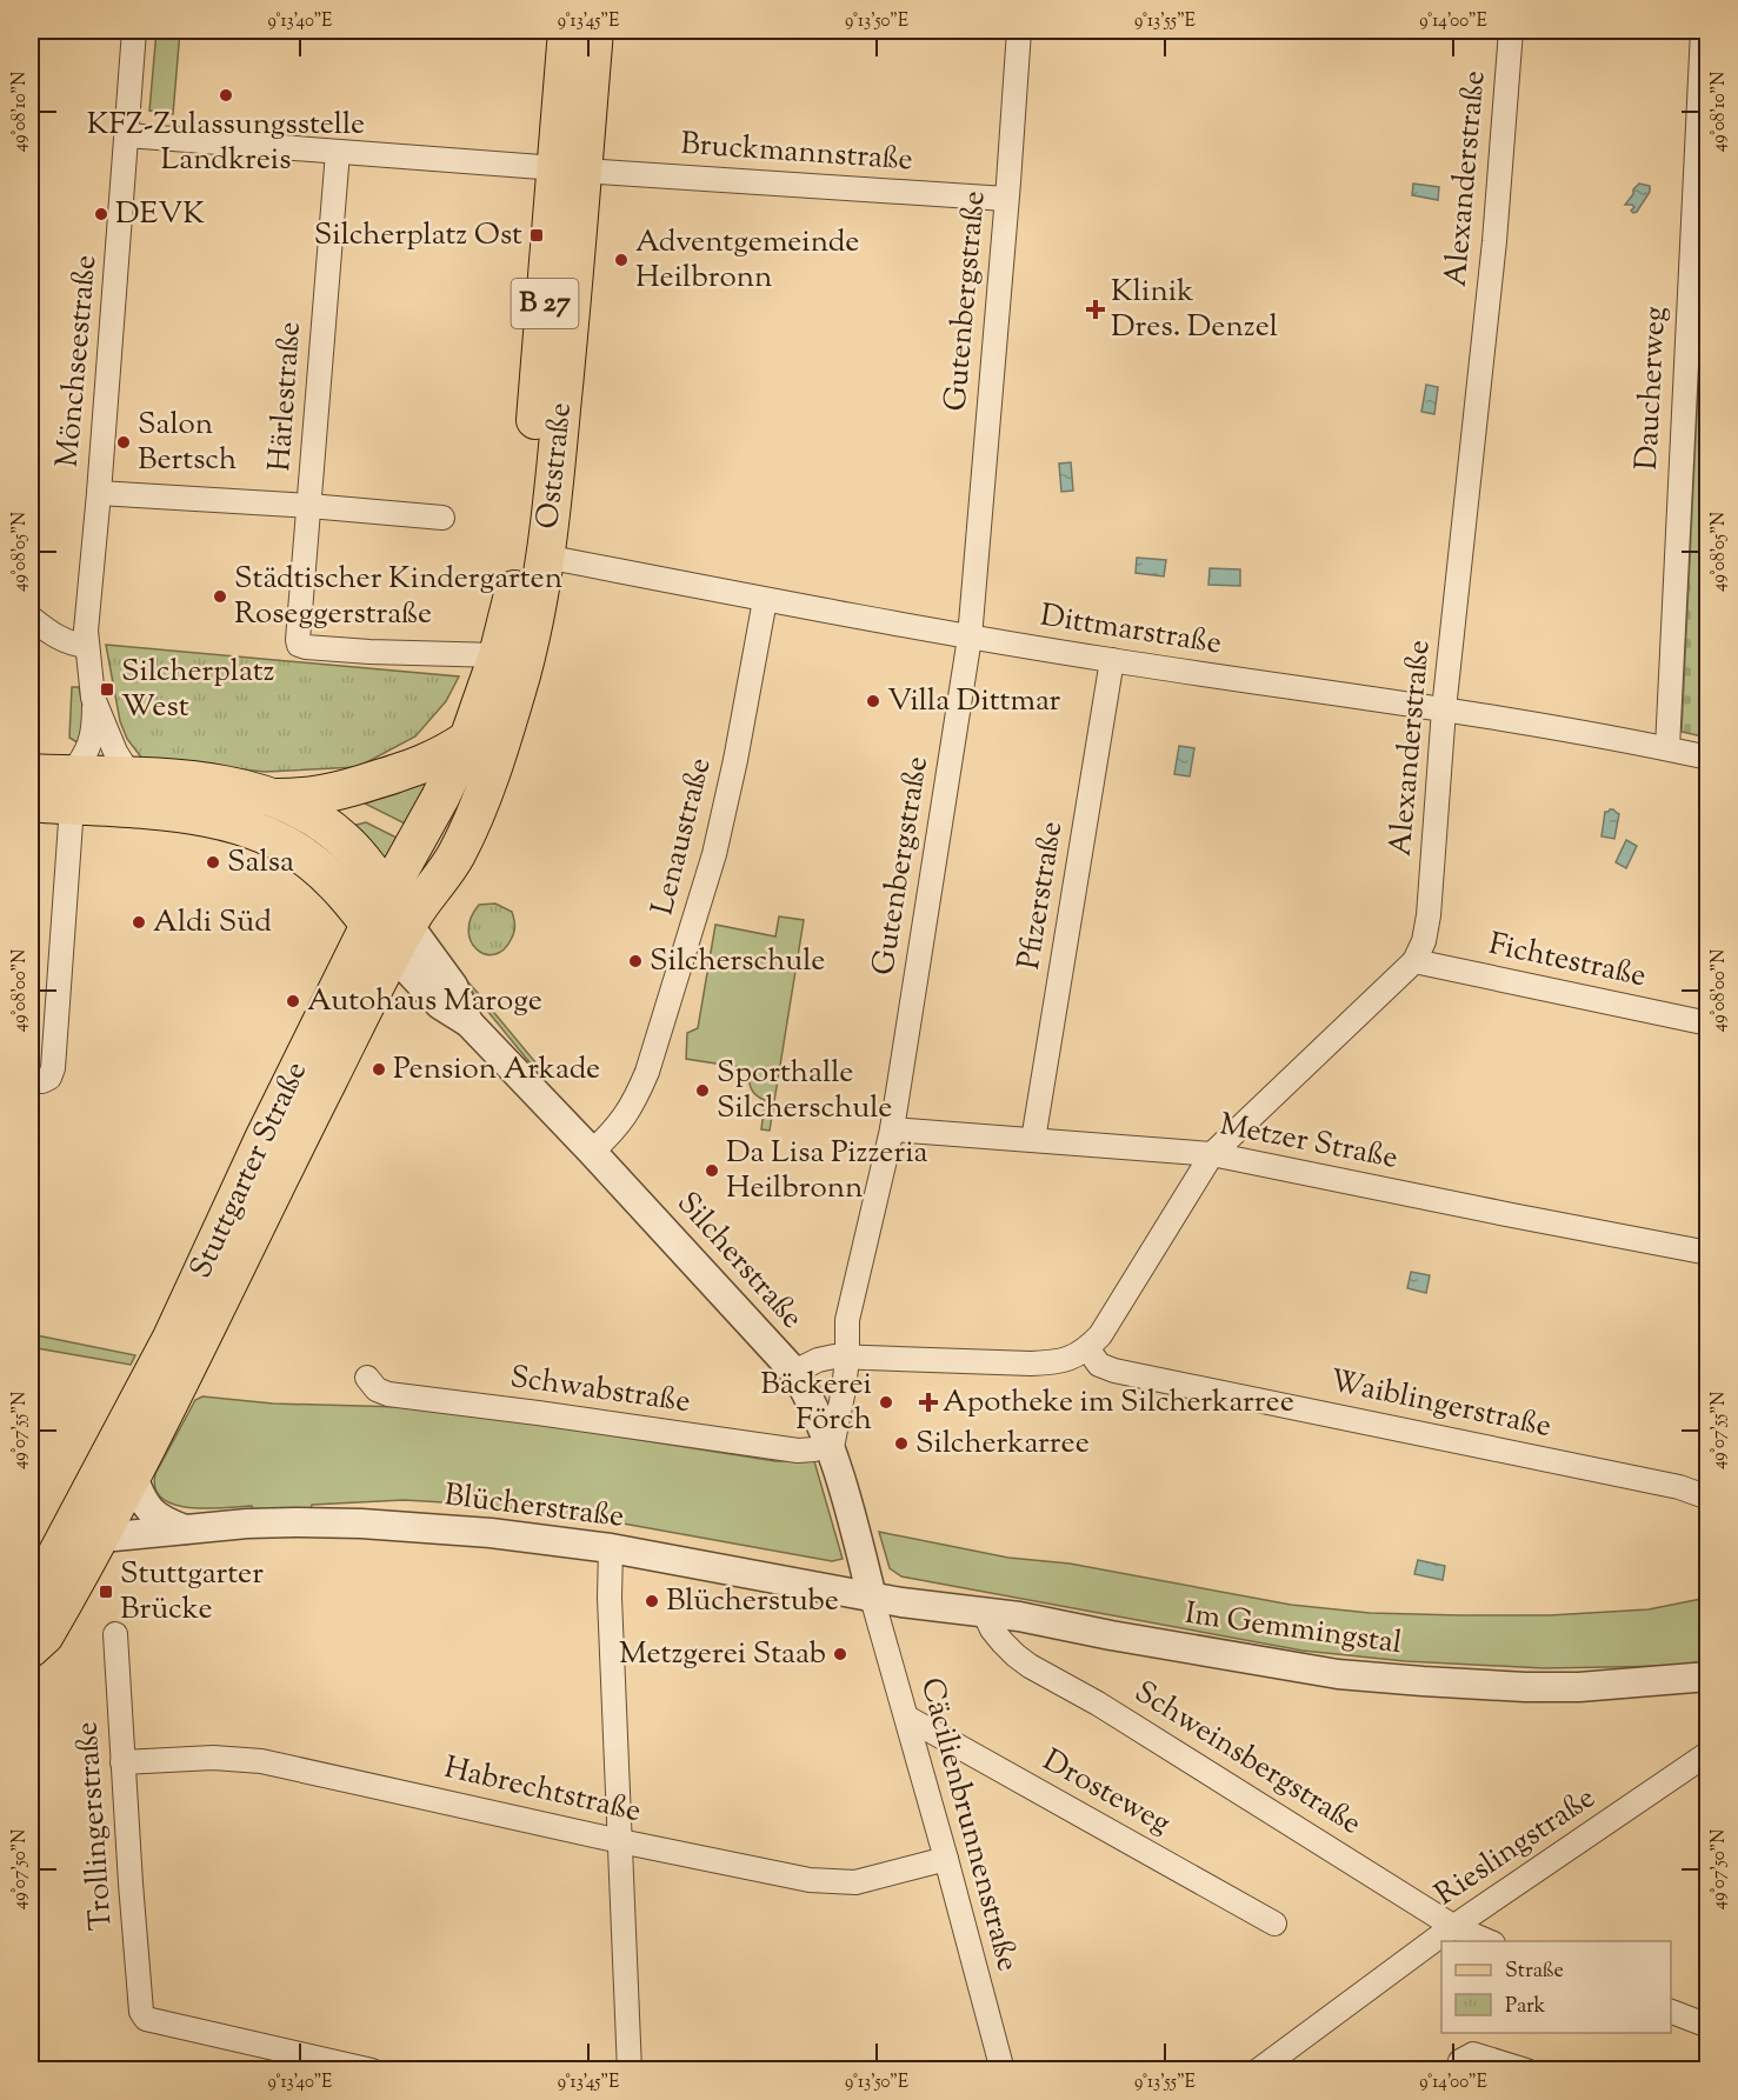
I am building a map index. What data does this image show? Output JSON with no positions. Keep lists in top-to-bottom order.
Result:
{
  "streets": {
    "main road": ["B 27", "Oststraße", "Stuttgarter Straße"],
    "street": [
      "Bruckmannstraße",
      "Alexanderstraße",
      "Gutenbergstraße",
      "Mönchseestraße",
      "Daucherweg",
      "Härlestraße",
      "Dittmarstraße",
      "Lenaustraße",
      "Pfizerstraße",
      "Fichtestraße",
      "Metzer Straße",
      "Silcherstraße",
      "Schwabstraße",
      "Waiblingerstraße",
      "Blücherstraße",
      "Im Gemmingstal",
      "Schweinsbergstraße",
      "Habrechtstraße",
      "Drosteweg",
      "Cäcilienbrunnenstraße",
      "Trollingerstraße",
      "Rieslingstraße"
    ]
  },
  "crossings": [
    ["Bruckmannstraße", "Gutenbergstraße"],
    ["Bruckmannstraße", "Mönchseestraße"],
    ["Bruckmannstraße", "Härlestraße"],
    ["Bruckmannstraße", "Oststraße"],
    ["Alexanderstraße", "Dittmarstraße"],
    ["Alexanderstraße", "Fichtestraße"],
    ["Alexanderstraße", "Metzer Straße"],
    ["Alexanderstraße", "Waiblingerstraße"],
    ["Gutenbergstraße", "Dittmarstraße"],
    ["Gutenbergstraße", "Metzer Straße"],
    ["Gutenbergstraße", "Silcherstraße"],
    ["Gutenbergstraße", "Schwabstraße"],
    ["Daucherweg", "Dittmarstraße"],
    ["Härlestraße", "Oststraße"],
    ["Oststraße", "Dittmarstraße"],
    ["Oststraße", "Stuttgarter Straße"],
    ["Oststraße", "Silcherstraße"],
    ["Dittmarstraße", "Lenaustraße"],
    ["Dittmarstraße", "Pfizerstraße"],
    ["Lenaustraße", "Silcherstraße"],
    ["Pfizerstraße", "Metzer Straße"],
    ["Stuttgarter Straße", "Silcherstraße"],
    ["Stuttgarter Straße", "Blücherstraße"],
    ["Silcherstraße", "Schwabstraße"],
    ["Silcherstraße", "Blücherstraße"],
    ["Silcherstraße", "Im Gemmingstal"],
    ["Silcherstraße", "Cäcilienbrunnenstraße"],
    ["Blücherstraße", "Im Gemmingstal"],
    ["Blücherstraße", "Cäcilienbrunnenstraße"],
    ["Im Gemmingstal", "Schweinsbergstraße"],
    ["Im Gemmingstal", "Cäcilienbrunnenstraße"],
    ["Schweinsbergstraße", "Rieslingstraße"],
    ["Habrechtstraße", "Cäcilienbrunnenstraße"],
    ["Habrechtstraße", "Trollingerstraße"],
    ["Drosteweg", "Cäcilienbrunnenstraße"]
  ],
  "places": {
    "other": [
      "KFZ-Zulassungsstelle Landkreis",
      "DEVK",
      "Adventgemeinde Heilbronn",
      "Salon Bertsch",
      "Städtischer Kindergarten Roseggerstraße",
      "Villa Dittmar",
      "Salsa",
      "Aldi Süd",
      "Silcherschule",
      "Autohaus Maroge",
      "Pension Arkade",
      "Sporthalle Silcherschule",
      "Da Lisa Pizzeria Heilbronn",
      "Bäckerei Förch",
      "Silcherkarree",
      "Blücherstube",
      "Metzgerei Staab"
    ],
    "transit": ["Silcherplatz Ost", "Silcherplatz West", "Stuttgarter Brücke"],
    "health": ["Klinik Dres. Denzel", "Apotheke im Silcherkarree"]
  },
  "legend": ["Straße", "Park"],
  "coordinates": [
    "9°13'40\"E",
    "9°13'45\"E",
    "9°13'50\"E",
    "9°13'55\"E",
    "9°14'00\"E",
    "49°08'10\"N",
    "49°08'05\"N",
    "49°08'00\"N",
    "49°07'55\"N",
    "49°07'50\"N"
  ]
}
